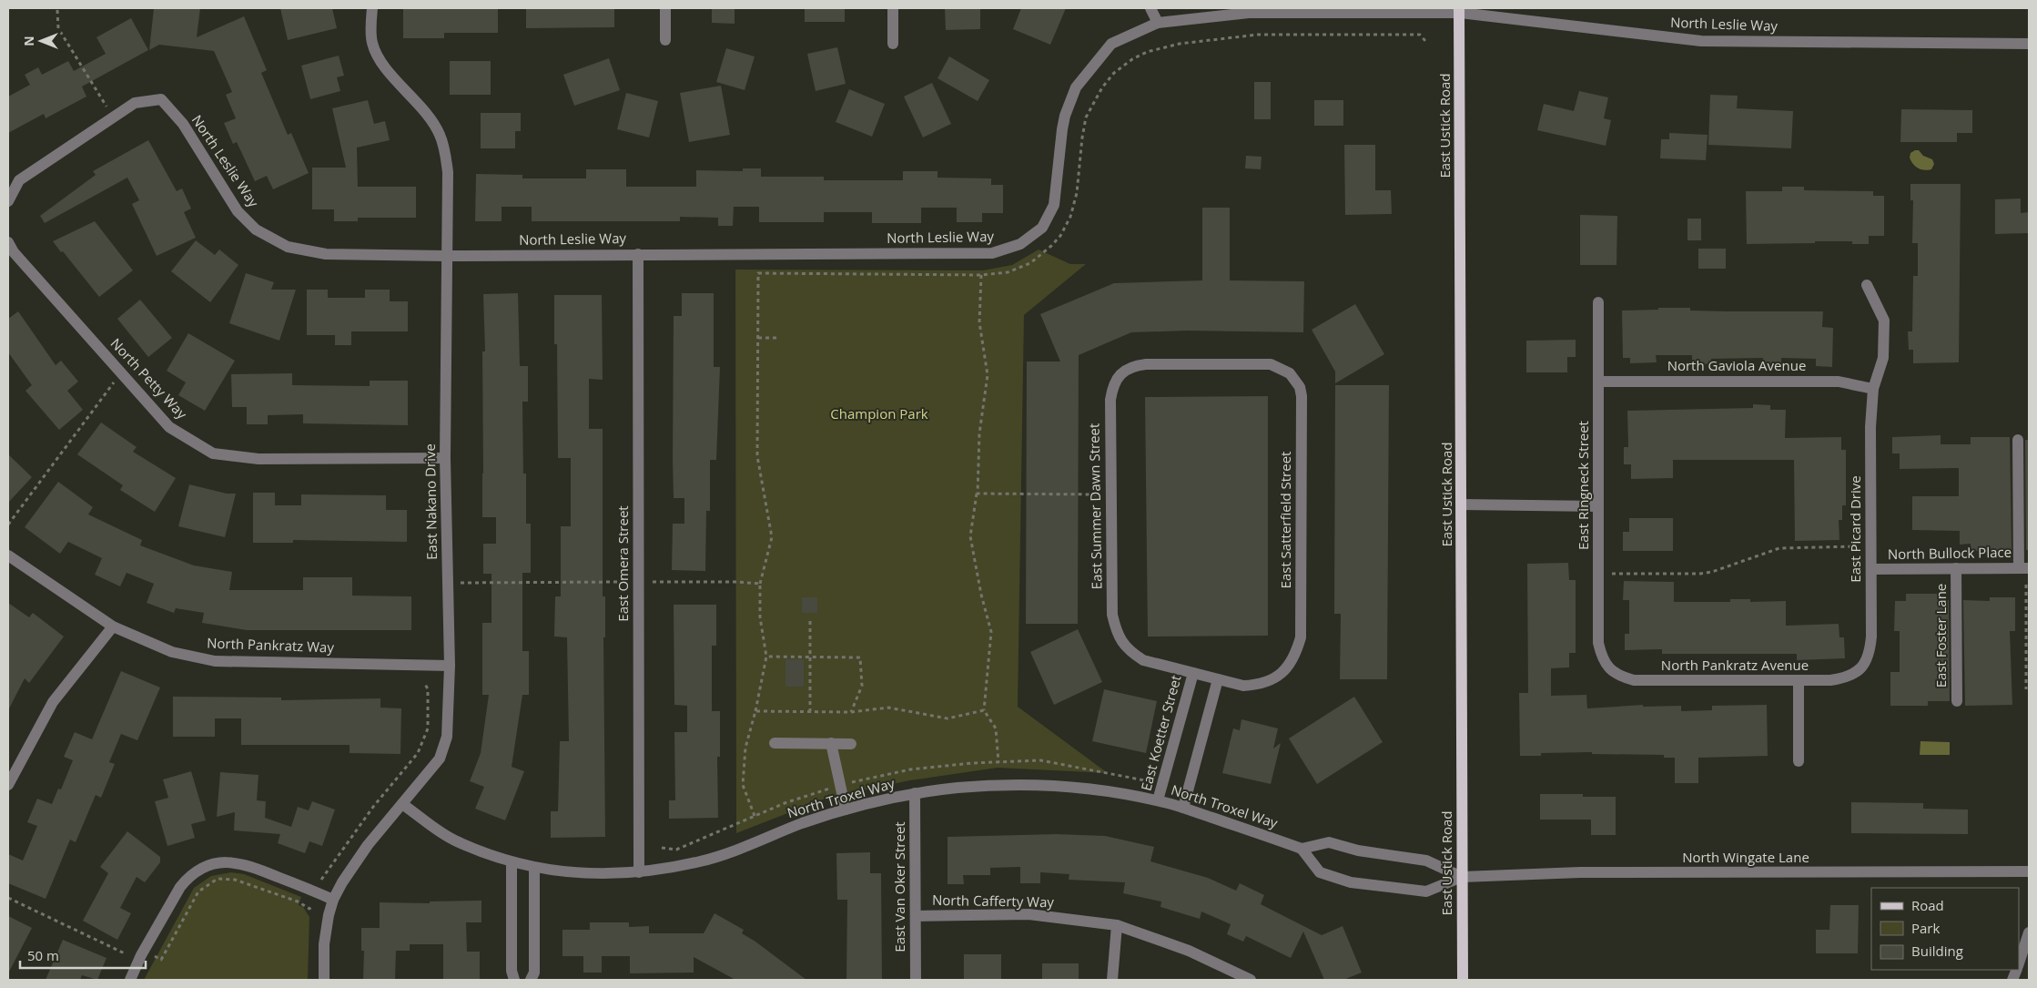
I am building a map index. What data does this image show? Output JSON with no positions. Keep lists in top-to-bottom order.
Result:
{
  "streets": {
    "main road": ["East Ustick Road"],
    "street": [
      "North Leslie Way",
      "North Gaviola Avenue",
      "North Petty Way",
      "East Ringneck Street",
      "East Nakano Drive",
      "East Summer Dawn Street",
      "East Satterfield Street",
      "East Picard Drive",
      "North Bullock Place",
      "East Omera Street",
      "East Foster Lane",
      "North Pankratz Way",
      "North Pankratz Avenue",
      "East Koetter Street",
      "North Troxel Way",
      "North Wingate Lane",
      "East Van Oker Street",
      "North Cafferty Way"
    ]
  },
  "crossings": [
    ["North Leslie Way", "East Ustick Road"],
    ["North Leslie Way", "East Nakano Drive"],
    ["North Leslie Way", "East Omera Street"],
    ["East Ustick Road", "North Wingate Lane"],
    ["North Gaviola Avenue", "East Ringneck Street"],
    ["North Gaviola Avenue", "East Picard Drive"],
    ["North Petty Way", "East Nakano Drive"],
    ["East Ringneck Street", "North Pankratz Avenue"],
    ["East Nakano Drive", "North Pankratz Way"],
    ["East Nakano Drive", "North Troxel Way"],
    ["East Summer Dawn Street", "East Satterfield Street"],
    ["East Summer Dawn Street", "East Koetter Street"],
    ["East Picard Drive", "North Bullock Place"],
    ["East Picard Drive", "North Pankratz Avenue"],
    ["North Bullock Place", "East Foster Lane"],
    ["East Omera Street", "North Troxel Way"],
    ["East Koetter Street", "North Troxel Way"],
    ["North Troxel Way", "East Van Oker Street"],
    ["East Van Oker Street", "North Cafferty Way"]
  ],
  "parks": ["Champion Park"],
  "legend": ["Road", "Park", "Building"],
  "scale_bar": "50 m",
  "north": "left"
}
